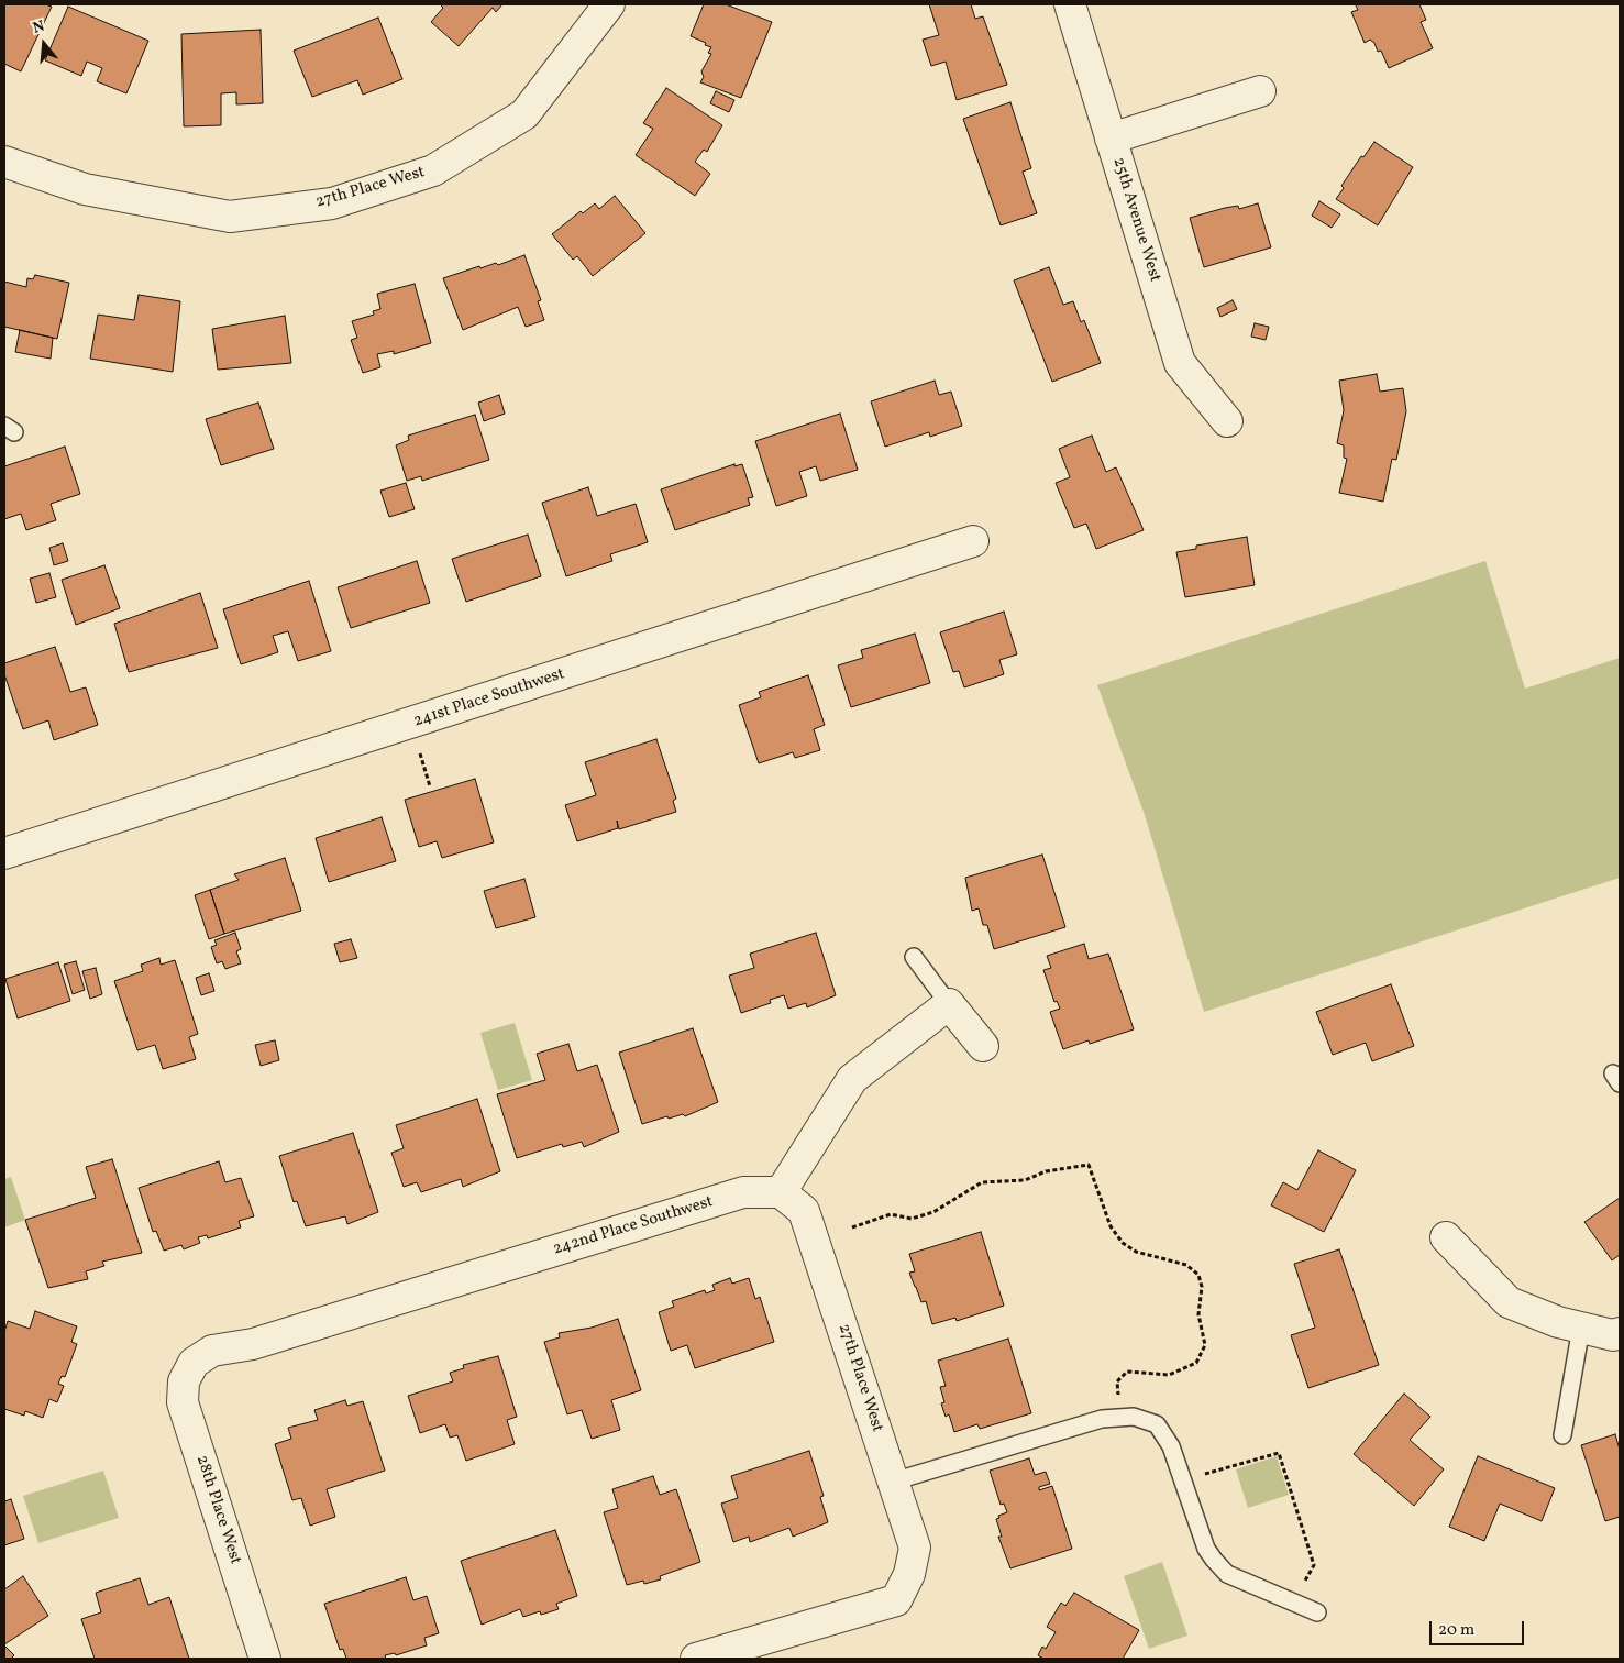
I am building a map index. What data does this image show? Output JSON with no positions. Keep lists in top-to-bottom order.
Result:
{
  "streets": {
    "street": [
      "27th Place West",
      "25th Avenue West",
      "241st Place Southwest",
      "242nd Place Southwest",
      "28th Place West"
    ]
  },
  "crossings": [
    ["27th Place West", "242nd Place Southwest"],
    ["242nd Place Southwest", "28th Place West"]
  ],
  "scale_bar": "20 m",
  "north": "top"
}
